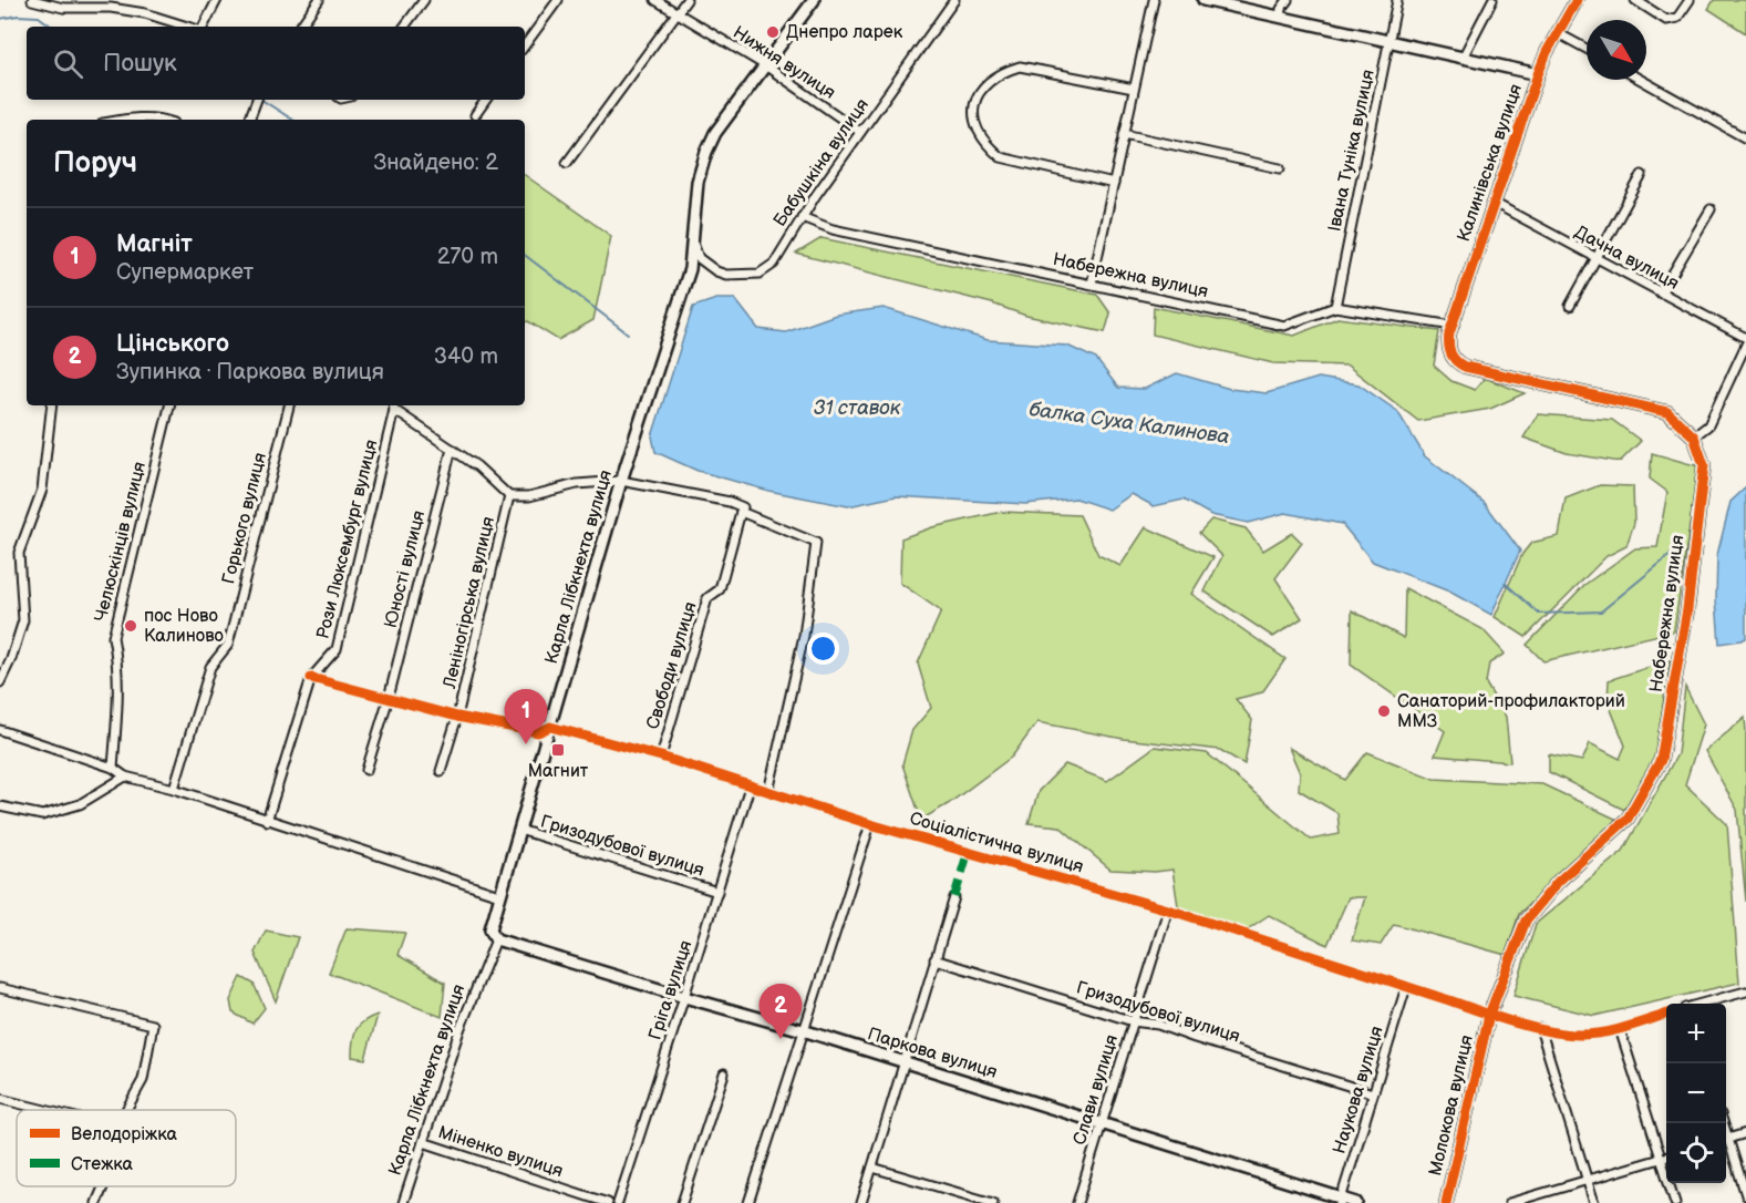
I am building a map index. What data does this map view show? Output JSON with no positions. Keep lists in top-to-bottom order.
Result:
{
  "streets": {
    "street": [
      "Нижня вулиця",
      "Івана Туніка вулиця",
      "Бабушкіна вулиця",
      "Калинівська вулиця",
      "Дачна вулиця",
      "Набережна вулиця",
      "Горького вулиця",
      "Рози Люксембург вулиця",
      "Челюскінців вулиця",
      "Карла Лібкнехта вулиця",
      "Юності вулиця",
      "Леніногірська вулиця",
      "Свободи вулиця",
      "Соціалістична вулиця",
      "Гризодубової вулиця",
      "Гріга вулиця",
      "Паркова вулиця",
      "Слави вулиця",
      "Наукова вулиця",
      "Молокова вулиця",
      "Міненко вулиця"
    ]
  },
  "crossings": [
    ["Нижня вулиця", "Бабушкіна вулиця"],
    ["Нижня вулиця", "Карла Лібкнехта вулиця"],
    ["Івана Туніка вулиця", "Набережна вулиця"],
    ["Бабушкіна вулиця", "Набережна вулиця"],
    ["Бабушкіна вулиця", "Карла Лібкнехта вулиця"],
    ["Калинівська вулиця", "Дачна вулиця"],
    ["Калинівська вулиця", "Набережна вулиця"],
    ["Набережна вулиця", "Соціалістична вулиця"],
    ["Набережна вулиця", "Молокова вулиця"],
    ["Рози Люксембург вулиця", "Соціалістична вулиця"],
    ["Карла Лібкнехта вулиця", "Соціалістична вулиця"],
    ["Карла Лібкнехта вулиця", "Гризодубової вулиця"],
    ["Карла Лібкнехта вулиця", "Паркова вулиця"],
    ["Карла Лібкнехта вулиця", "Міненко вулиця"],
    ["Юності вулиця", "Соціалістична вулиця"],
    ["Леніногірська вулиця", "Соціалістична вулиця"],
    ["Свободи вулиця", "Соціалістична вулиця"],
    ["Соціалістична вулиця", "Гріга вулиця"],
    ["Соціалістична вулиця", "Слави вулиця"],
    ["Соціалістична вулиця", "Наукова вулиця"],
    ["Соціалістична вулиця", "Молокова вулиця"],
    ["Гризодубової вулиця", "Гріга вулиця"],
    ["Гризодубової вулиця", "Слави вулиця"],
    ["Гризодубової вулиця", "Наукова вулиця"],
    ["Гріга вулиця", "Паркова вулиця"],
    ["Паркова вулиця", "Слави вулиця"],
    ["Паркова вулиця", "Наукова вулиця"]
  ],
  "water": ["31 ставок", "балка Суха Калинова"],
  "places": {
    "other": ["Днепро ларек", "пос Ново Калиново", "Санаторий-профилакторий ММЗ"],
    "transit": ["Магнит"]
  },
  "legend": ["Велодоріжка", "Стежка"],
  "north": "bottom right",
  "page": {
    "search": "Пошук",
    "heading": ["Поруч", "Знайдено: 2"],
    "list": [
      {
        "mark": "1",
        "name": "Магніт",
        "note": "Супермаркет",
        "value": "270 m"
      },
      {
        "mark": "2",
        "name": "Цінського",
        "note": "Зупинка · Паркова вулиця",
        "value": "340 m"
      }
    ],
    "pins": ["1", "2"],
    "map_buttons": ["+", "−"]
  }
}
